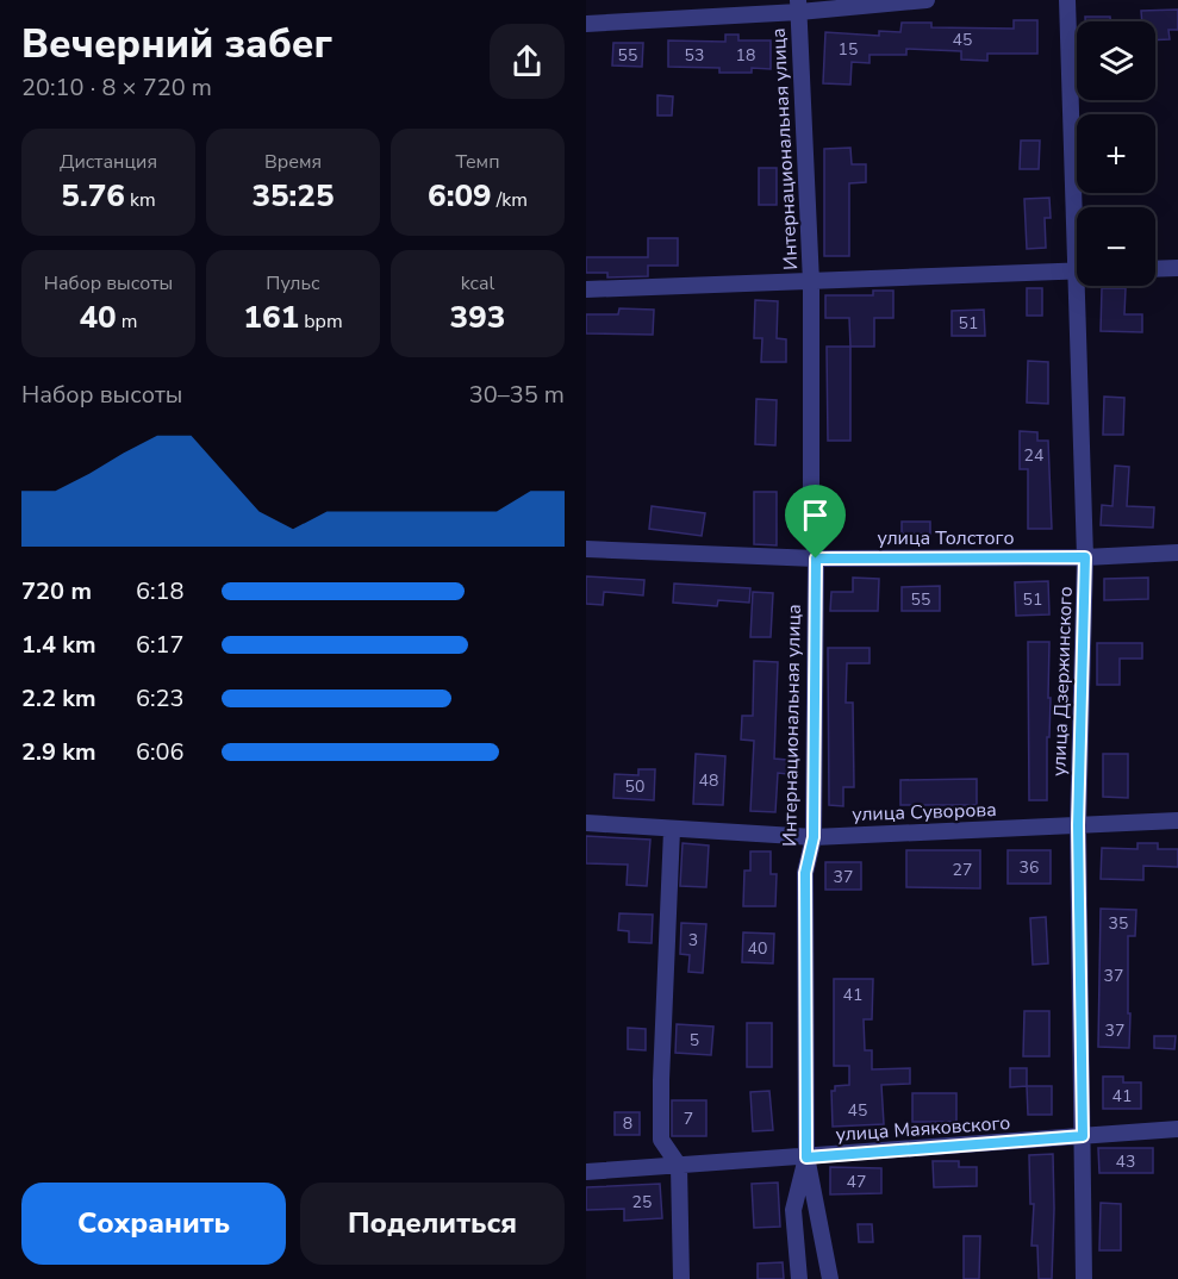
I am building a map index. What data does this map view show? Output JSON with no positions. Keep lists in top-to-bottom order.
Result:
{
  "streets": {
    "street": [
      "Интернациональная улица",
      "улица Толстого",
      "улица Дзержинского",
      "улица Суворова",
      "улица Маяковского"
    ]
  },
  "crossings": [
    ["Интернациональная улица", "улица Толстого"],
    ["Интернациональная улица", "улица Суворова"],
    ["Интернациональная улица", "улица Маяковского"],
    ["улица Толстого", "улица Дзержинского"],
    ["улица Дзержинского", "улица Суворова"],
    ["улица Дзержинского", "улица Маяковского"]
  ],
  "house_numbers": [
    "45",
    "15",
    "55",
    "53",
    "18",
    "51",
    "24",
    "55",
    "51",
    "48",
    "50",
    "36",
    "27",
    "37",
    "35",
    "3",
    "40",
    "37",
    "41",
    "37",
    "5",
    "41",
    "45",
    "7",
    "8",
    "43",
    "47",
    "25"
  ],
  "page": {
    "heading": ["Вечерний забег", "20:10 · 8 × 720 m"],
    "map_buttons": ["+", "−"],
    "stats": [
      ["Дистанция", "5.76 km"],
      ["Время", "35:25"],
      ["Темп", "6:09 /km"],
      ["Набор высоты", "40 m"],
      ["Пульс", "161 bpm"],
      ["kcal", "393"]
    ],
    "chart": ["Набор высоты", "30–35 m"],
    "list": [
      {
        "name": "720 m",
        "note": "6:18"
      },
      {
        "name": "1.4 km",
        "note": "6:17"
      },
      {
        "name": "2.2 km",
        "note": "6:23"
      },
      {
        "name": "2.9 km",
        "note": "6:06"
      }
    ],
    "buttons": ["Сохранить", "Поделиться"]
  }
}
